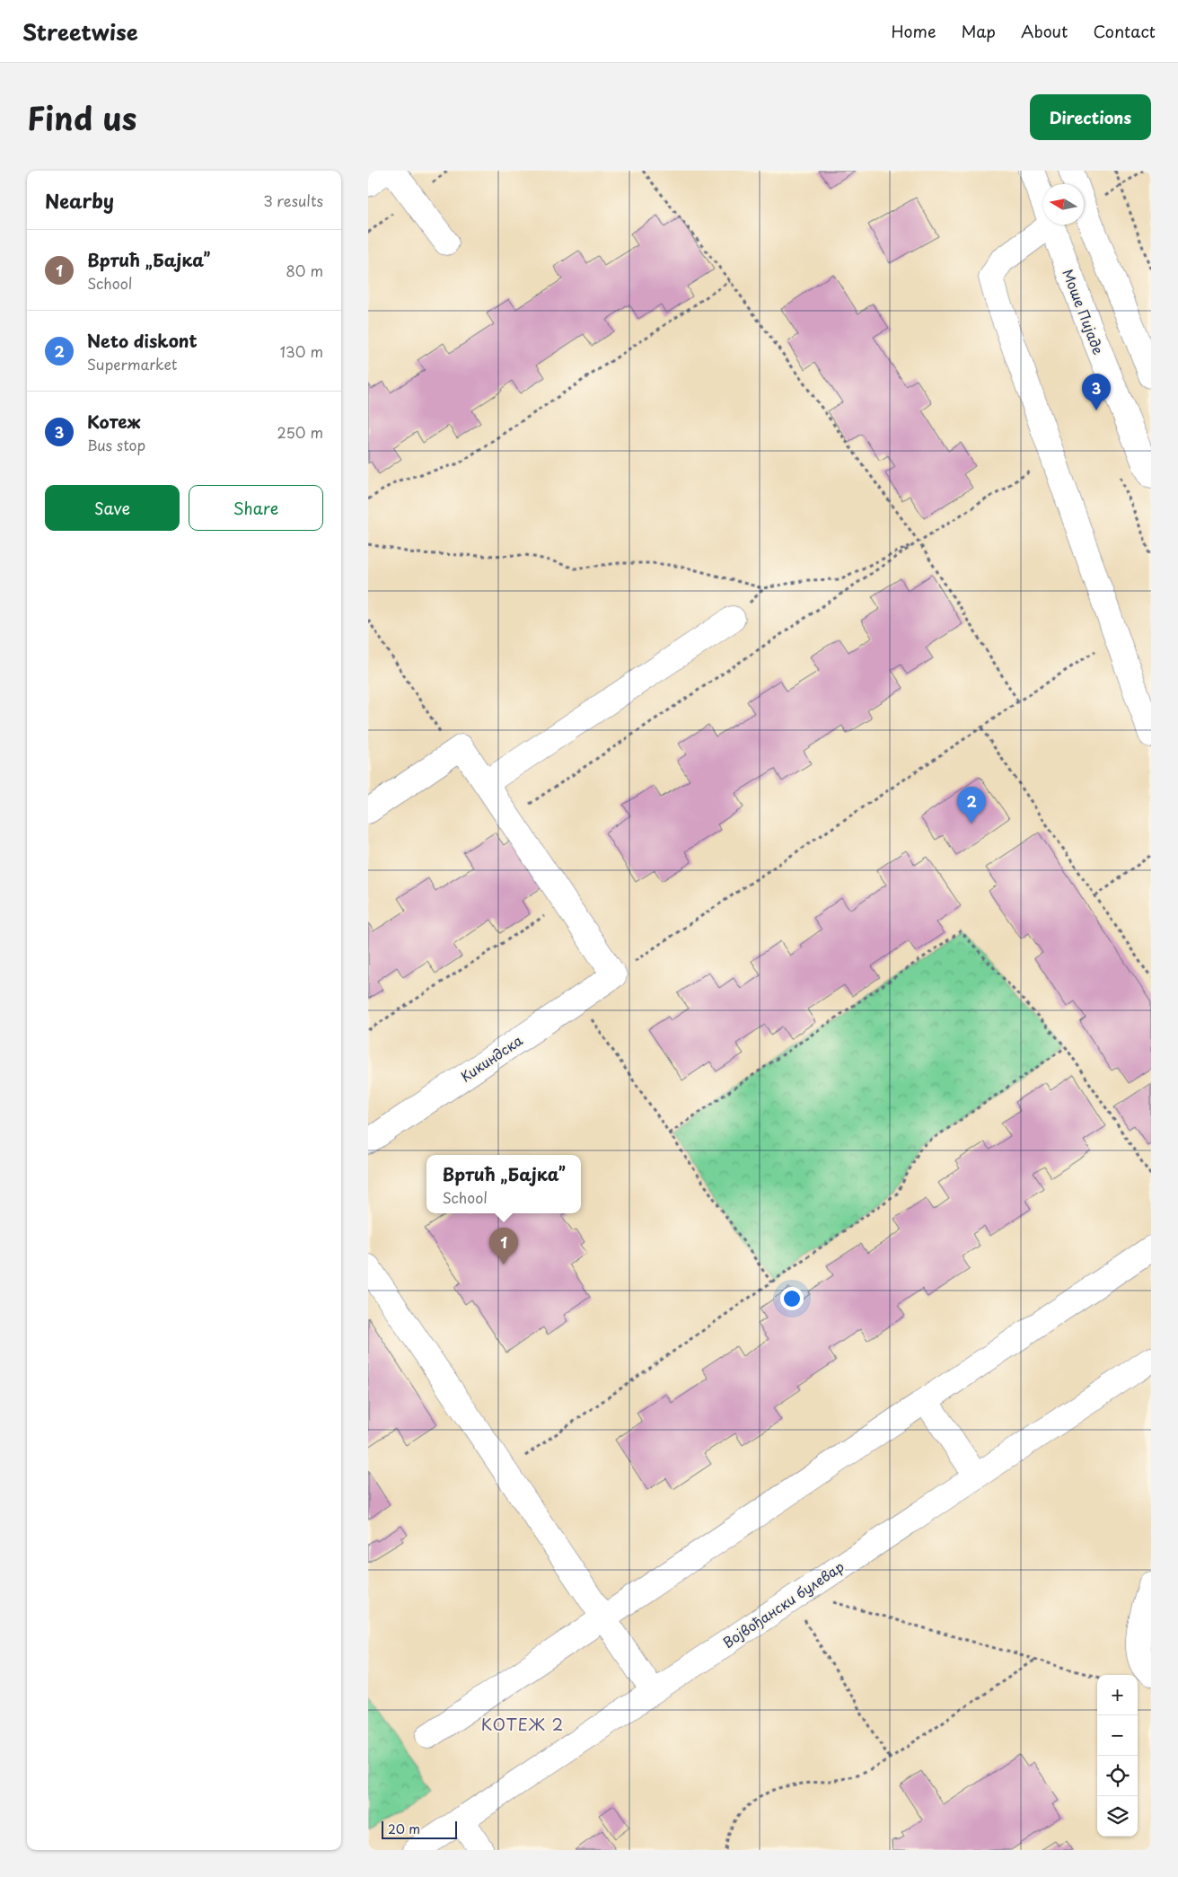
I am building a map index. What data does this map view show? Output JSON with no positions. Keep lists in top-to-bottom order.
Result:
{
  "streets": {
    "street": ["Моше Пијаде", "Кикиндска", "Војвођански булевар"]
  },
  "districts": ["КОТЕЖ 2"],
  "scale_bar": "20 m",
  "north": "left",
  "page": {
    "header": "Streetwise",
    "nav": [
      "Home",
      "Map",
      "About",
      "Contact"
    ],
    "title": "Find us",
    "buttons": [
      "Directions",
      ["Save", "Share"]
    ],
    "heading": ["Nearby", "3 results"],
    "list": [
      {
        "mark": "1",
        "name": "Вртић „Бајка”",
        "note": "School",
        "value": "80 m"
      },
      {
        "mark": "2",
        "name": "Neto diskont",
        "note": "Supermarket",
        "value": "130 m"
      },
      {
        "mark": "3",
        "name": "Котеж",
        "note": "Bus stop",
        "value": "250 m"
      }
    ],
    "pins": ["3", "2", "1"],
    "popup": ["Вртић „Бајка”", "School"],
    "map_buttons": ["+", "−"],
    "scale": "20 m"
  }
}
